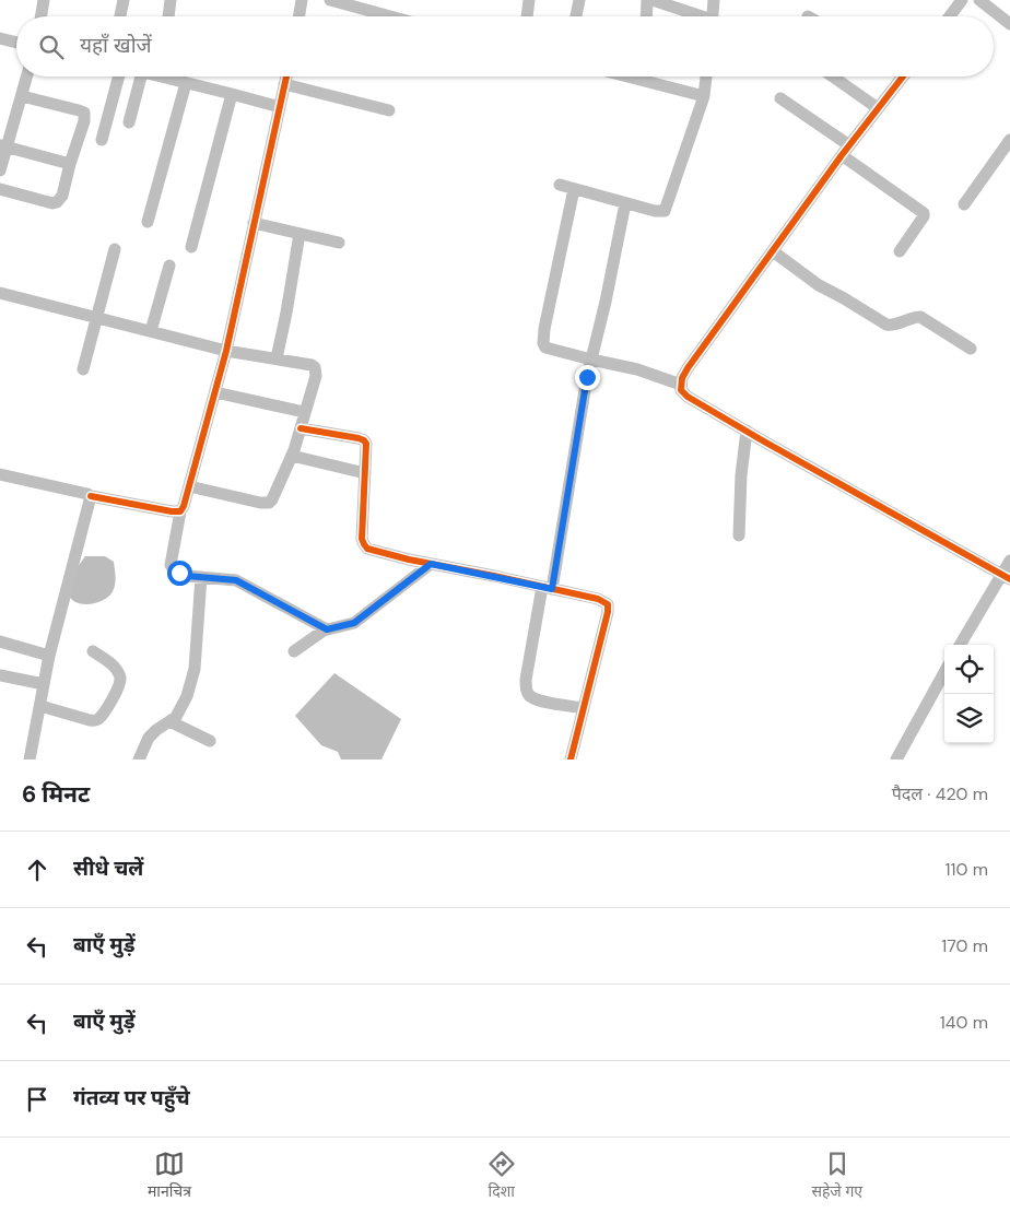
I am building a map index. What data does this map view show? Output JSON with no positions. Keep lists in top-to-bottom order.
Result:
{
  "page": {
    "search": "यहाँ खोजें",
    "heading": ["6 मिनट", "पैदल · 420 m"],
    "list": [
      ["सीधे चलें", "110 m"],
      ["बाएँ मुड़ें", "170 m"],
      ["बाएँ मुड़ें", "140 m"],
      "गंतव्य पर पहुँचे"
    ],
    "nav": ["मानचित्र", "दिशा", "सहेजे गए"]
  }
}
